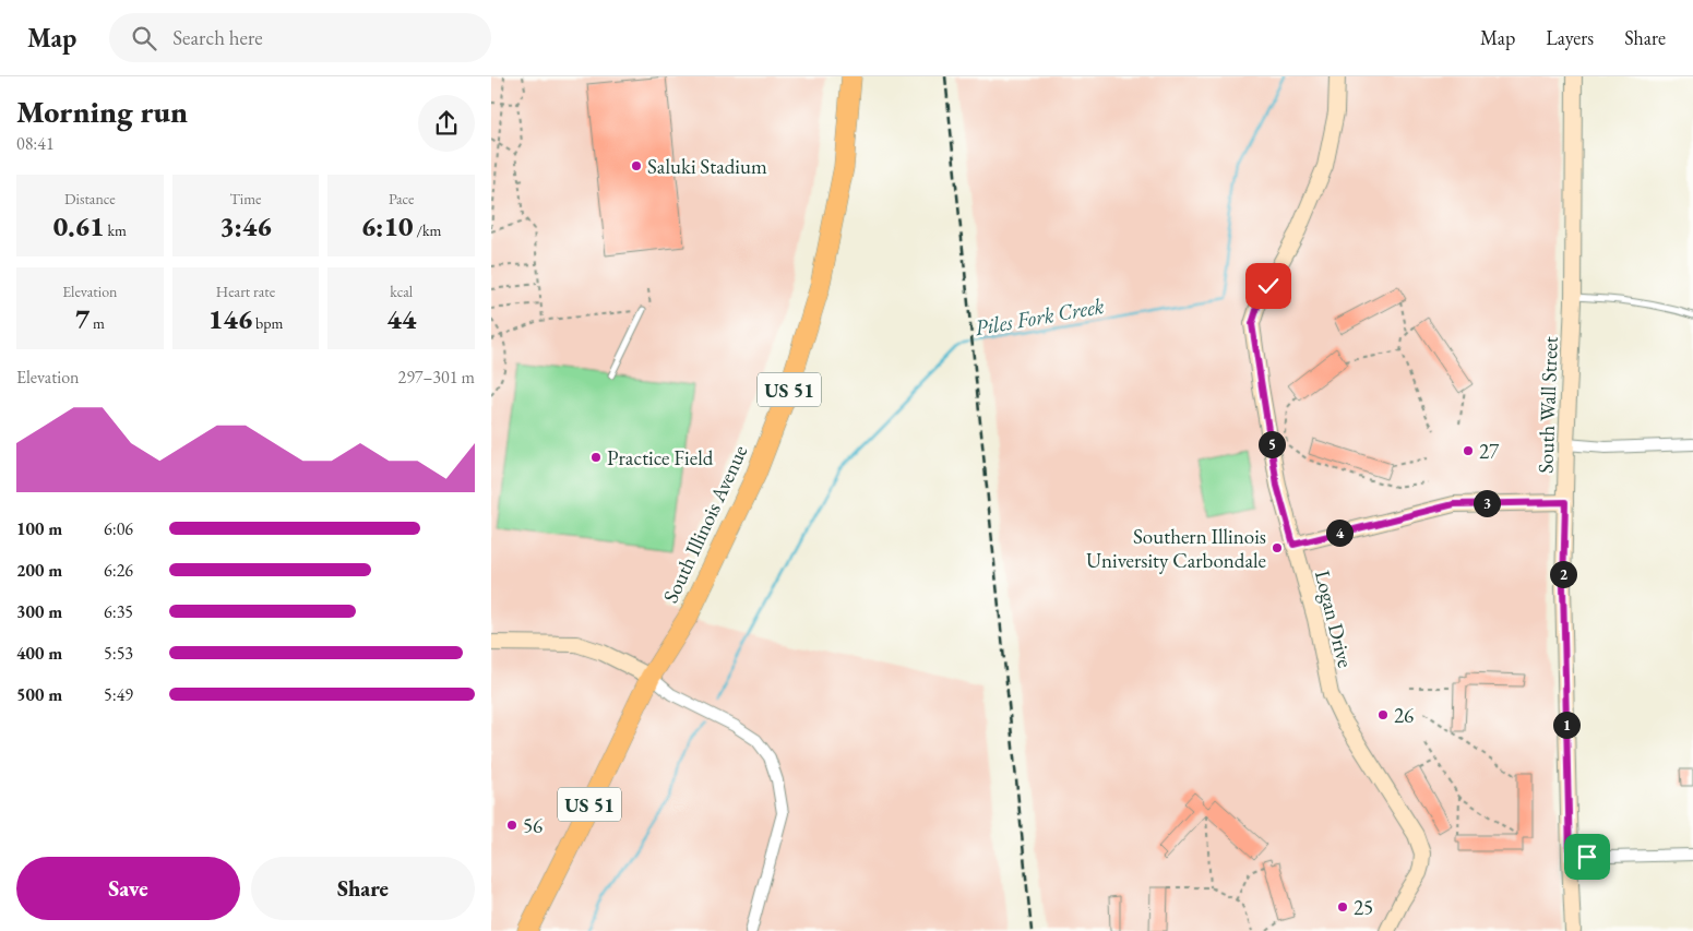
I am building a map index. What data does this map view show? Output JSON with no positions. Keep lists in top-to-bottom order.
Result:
{
  "streets": {
    "highway": ["US 51", "South Illinois Avenue"],
    "street": ["South Wall Street", "Logan Drive"]
  },
  "water": ["Piles Fork Creek"],
  "places": [
    "Saluki Stadium",
    "27",
    "Practice Field",
    "Southern Illinois University Carbondale",
    "26",
    "56",
    "25"
  ],
  "page": {
    "header": "Map",
    "search": "Search here",
    "nav": ["Map", "Layers", "Share"],
    "heading": ["Morning run", "08:41"],
    "stats": [
      ["Distance", "0.61 km"],
      ["Time", "3:46"],
      ["Pace", "6:10 /km"],
      ["Elevation", "7 m"],
      ["Heart rate", "146 bpm"],
      ["kcal", "44"]
    ],
    "chart": ["Elevation", "297–301 m"],
    "pins": [
      "5",
      "3",
      "4",
      "2",
      "1"
    ],
    "list": [
      {
        "name": "100 m",
        "note": "6:06"
      },
      {
        "name": "200 m",
        "note": "6:26"
      },
      {
        "name": "300 m",
        "note": "6:35"
      },
      {
        "name": "400 m",
        "note": "5:53"
      },
      {
        "name": "500 m",
        "note": "5:49"
      }
    ],
    "buttons": ["Save", "Share"]
  }
}
